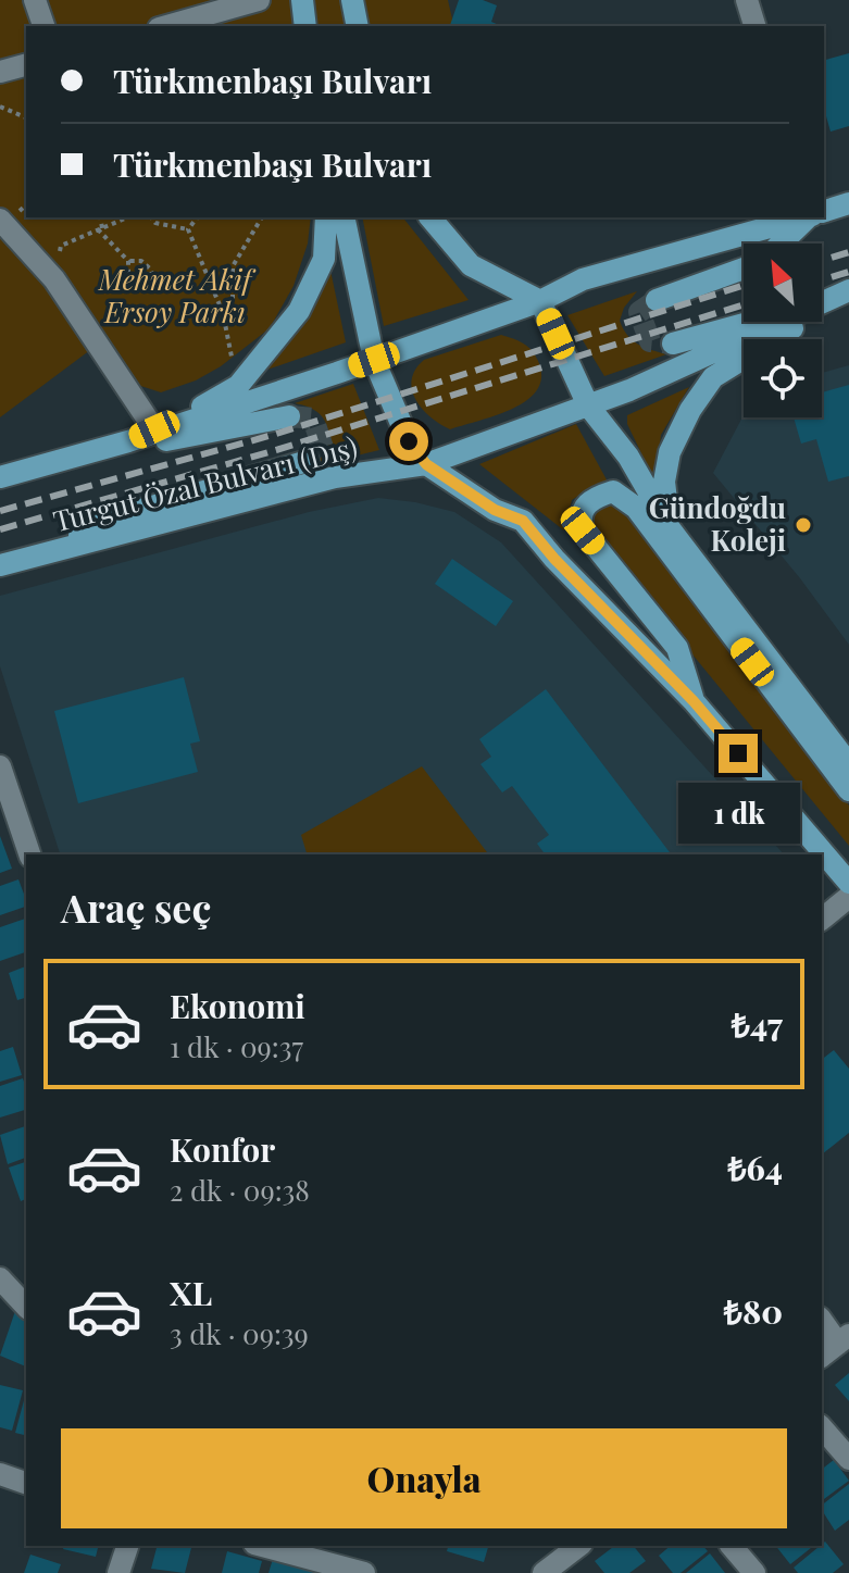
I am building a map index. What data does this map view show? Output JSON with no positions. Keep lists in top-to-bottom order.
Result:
{
  "streets": {
    "main road": ["Turgut Özal Bulvarı (Dış)"]
  },
  "parks": ["Mehmet Akif Ersoy Parkı"],
  "places": ["Gündoğdu Koleji"],
  "north": "top left",
  "page": {
    "banner": ["Türkmenbaşı Bulvarı", "Türkmenbaşı Bulvarı"],
    "bubble": "1 dk",
    "heading": "Araç seç",
    "list": [
      {
        "name": "Ekonomi",
        "note": "1 dk · 09:37",
        "value": "₺47"
      },
      {
        "name": "Konfor",
        "note": "2 dk · 09:38",
        "value": "₺64"
      },
      {
        "name": "XL",
        "note": "3 dk · 09:39",
        "value": "₺80"
      }
    ],
    "buttons": "Onayla"
  }
}
